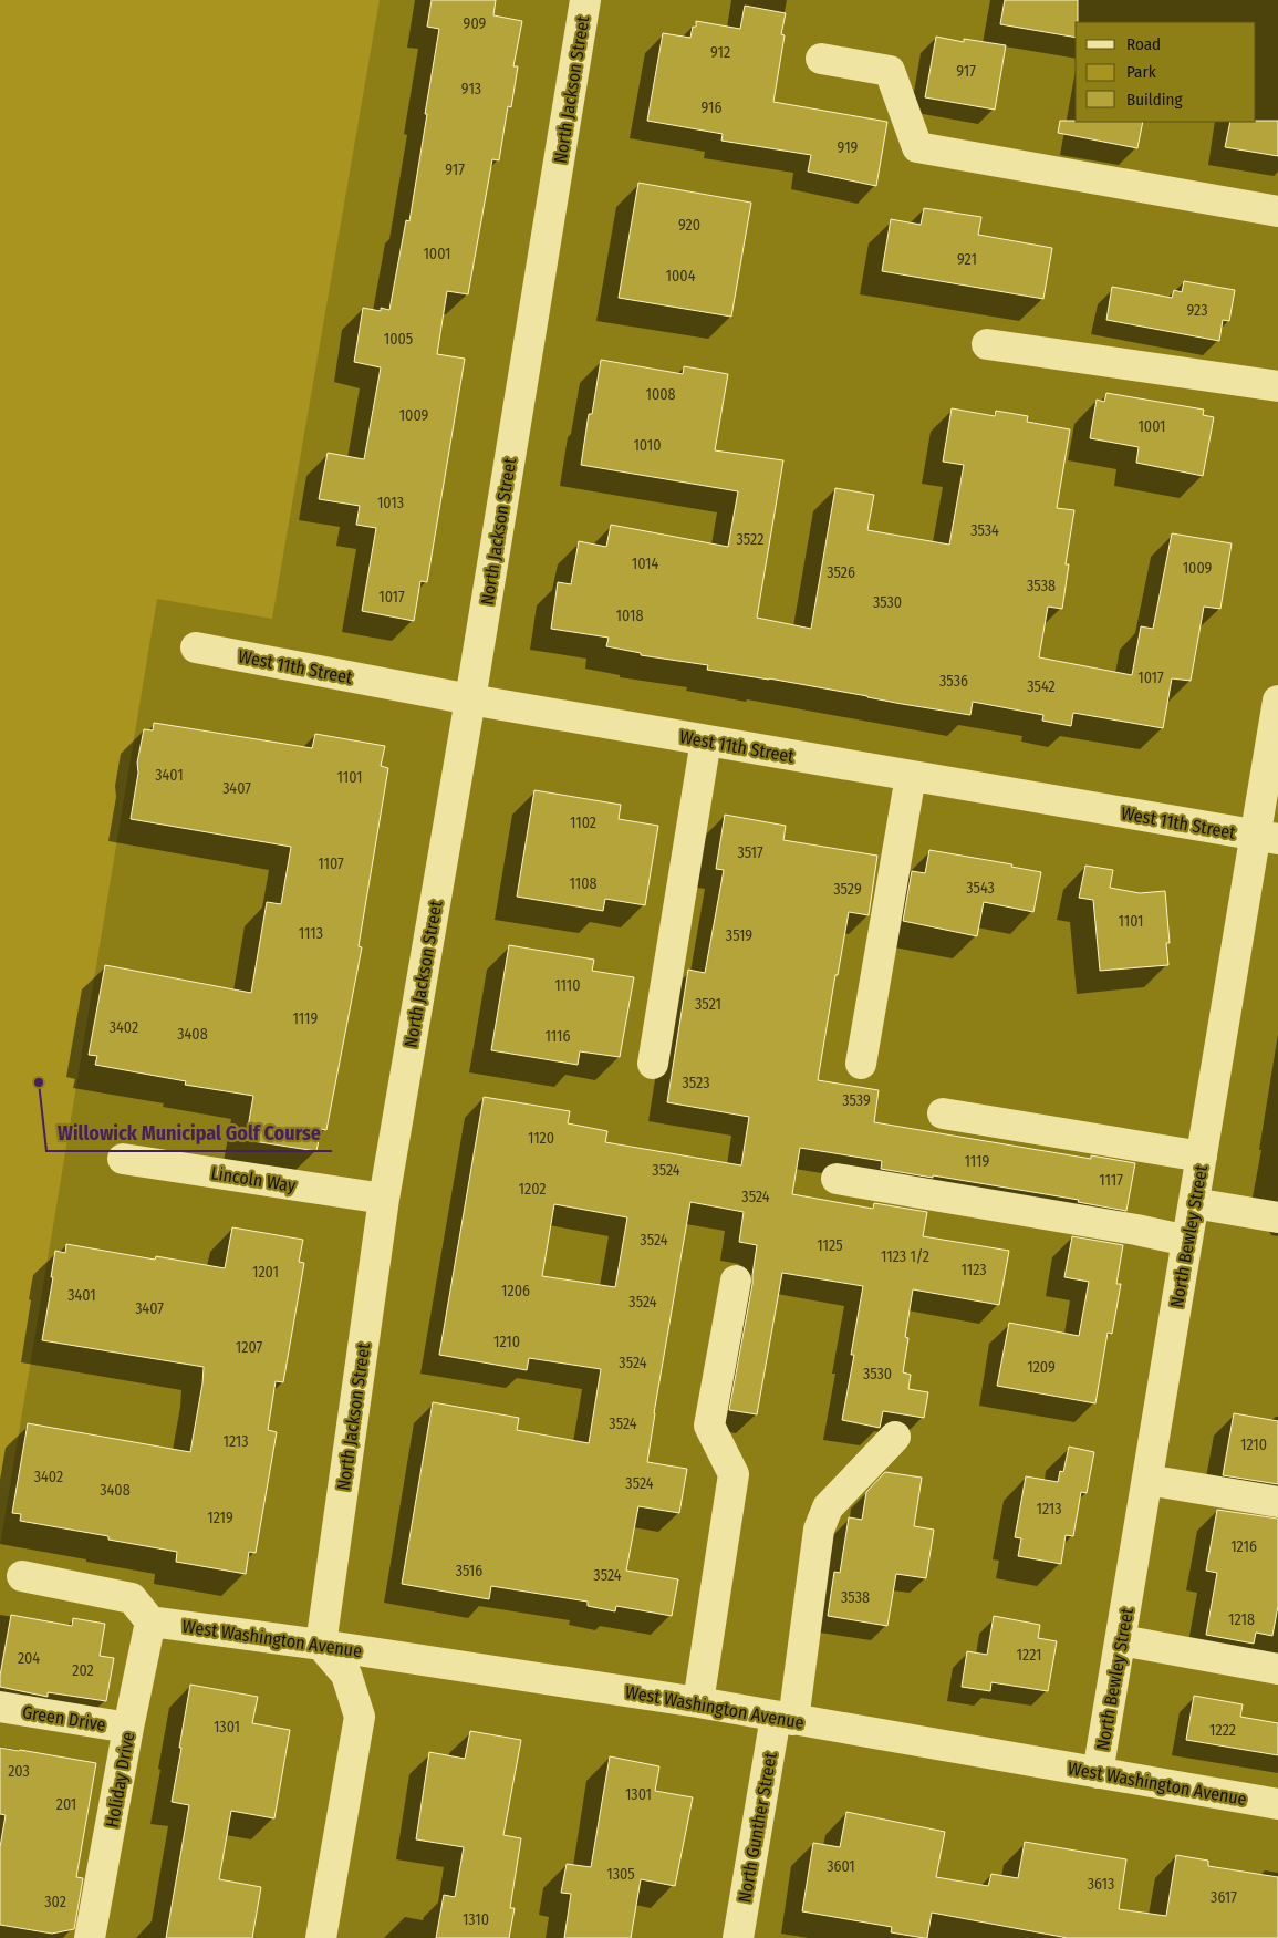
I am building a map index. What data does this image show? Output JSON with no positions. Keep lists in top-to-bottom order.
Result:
{
  "streets": {
    "street": [
      "North Jackson Street",
      "West 11th Street",
      "Lincoln Way",
      "North Bewley Street",
      "West Washington Avenue",
      "Green Drive",
      "Holiday Drive",
      "North Gunther Street"
    ]
  },
  "crossings": [
    ["North Jackson Street", "West 11th Street"],
    ["North Jackson Street", "Lincoln Way"],
    ["North Jackson Street", "West Washington Avenue"],
    ["West 11th Street", "North Bewley Street"],
    ["North Bewley Street", "West Washington Avenue"],
    ["West Washington Avenue", "Holiday Drive"],
    ["West Washington Avenue", "North Gunther Street"],
    ["Green Drive", "Holiday Drive"]
  ],
  "places": ["Willowick Municipal Golf Course"],
  "house_numbers": [
    "909",
    "912",
    "917",
    "913",
    "916",
    "919",
    "917",
    "920",
    "1001",
    "921",
    "1004",
    "923",
    "1005",
    "1008",
    "1009",
    "1001",
    "1010",
    "1013",
    "3534",
    "3522",
    "1014",
    "1009",
    "3526",
    "3538",
    "1017",
    "3530",
    "1018",
    "1017",
    "3536",
    "3542",
    "3401",
    "1101",
    "3407",
    "1102",
    "3517",
    "1107",
    "1108",
    "3543",
    "3529",
    "1101",
    "1113",
    "3519",
    "1110",
    "3521",
    "1119",
    "3402",
    "3408",
    "1116",
    "3523",
    "3539",
    "1120",
    "1119",
    "3524",
    "1117",
    "1202",
    "3524",
    "3524",
    "1125",
    "1123 1/2",
    "1123",
    "1201",
    "1206",
    "3401",
    "3524",
    "3407",
    "1210",
    "1207",
    "3524",
    "1209",
    "3530",
    "3524",
    "1213",
    "1210",
    "3402",
    "3524",
    "3408",
    "1213",
    "1219",
    "1216",
    "3516",
    "3524",
    "3538",
    "1218",
    "1221",
    "204",
    "202",
    "1301",
    "1222",
    "203",
    "1301",
    "201",
    "3601",
    "1305",
    "3613",
    "3617",
    "302",
    "1310"
  ],
  "legend": ["Road", "Park", "Building"]
}
